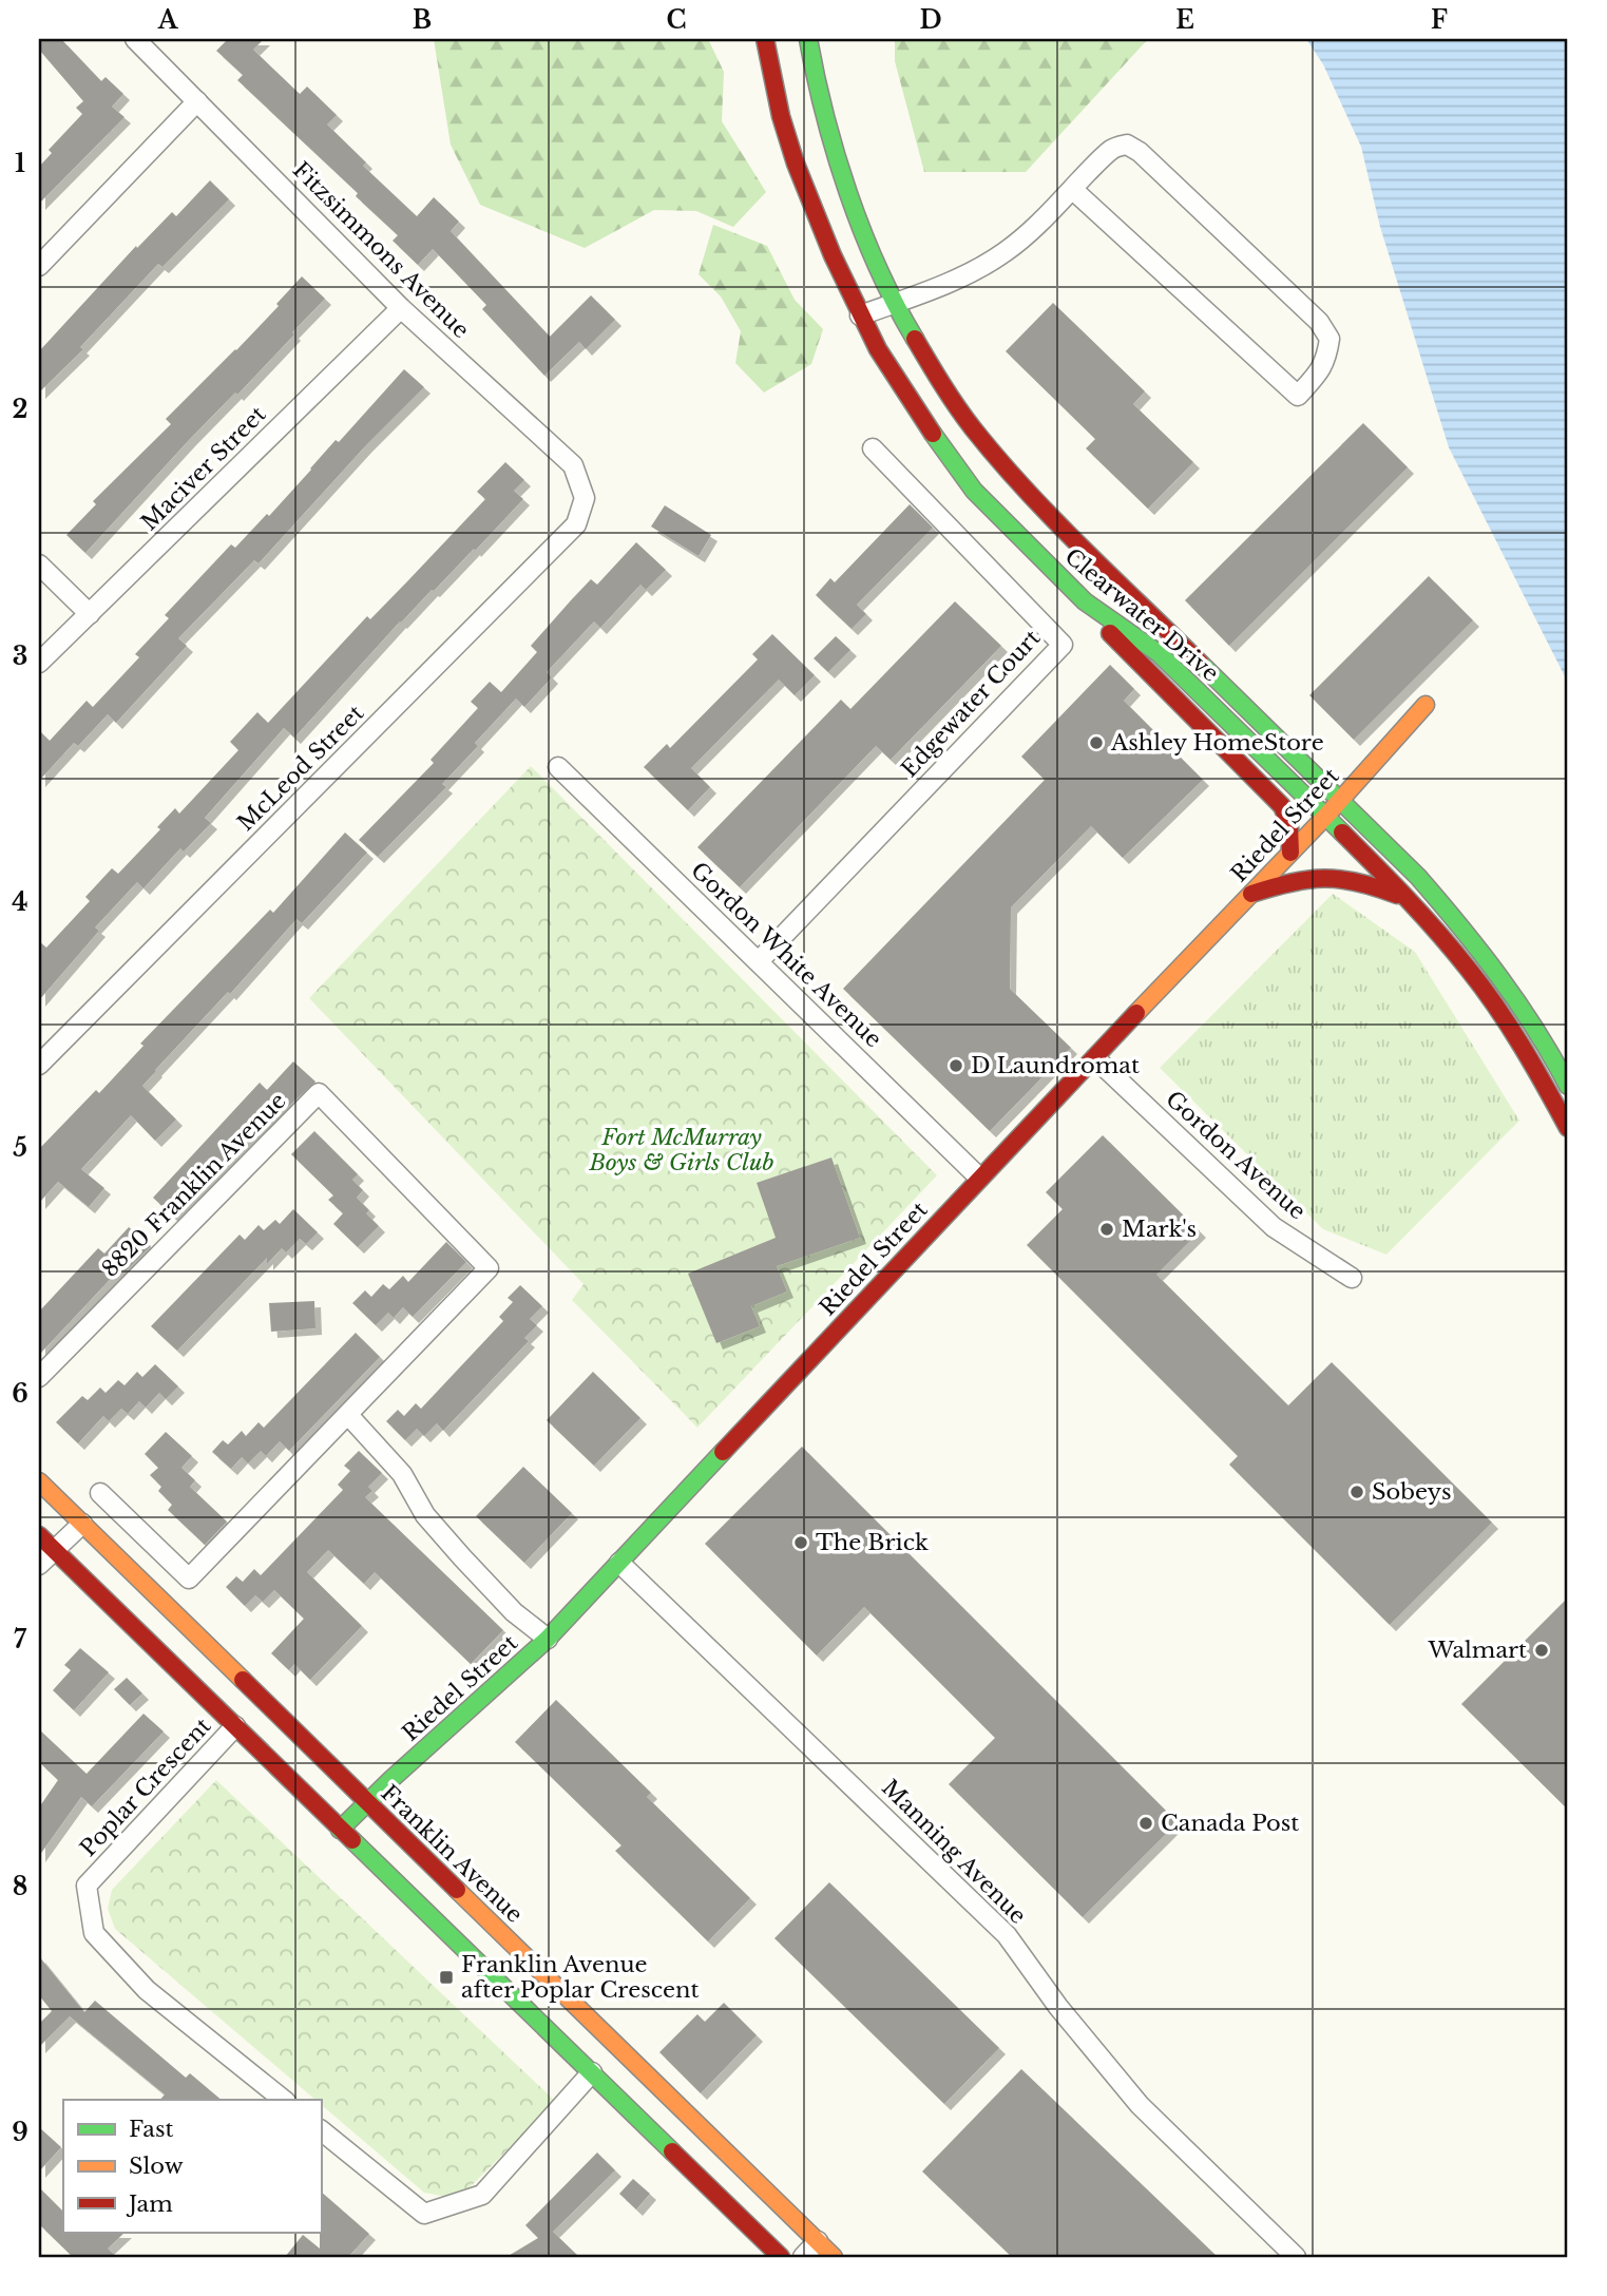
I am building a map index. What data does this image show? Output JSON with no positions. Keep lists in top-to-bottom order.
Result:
{
  "streets": {
    "main road": ["Clearwater Drive", "Riedel Street", "Franklin Avenue"],
    "street": [
      "Fitzsimmons Avenue",
      "Maciver Street",
      "Edgewater Court",
      "McLeod Street",
      "Gordon White Avenue",
      "Gordon Avenue",
      "8820 Franklin Avenue",
      "Poplar Crescent",
      "Manning Avenue"
    ]
  },
  "crossings": [
    ["Fitzsimmons Avenue", "Maciver Street"],
    ["Fitzsimmons Avenue", "McLeod Street"],
    ["Clearwater Drive", "Riedel Street"],
    ["Edgewater Court", "Gordon White Avenue"],
    ["Riedel Street", "Gordon White Avenue"],
    ["Riedel Street", "Gordon Avenue"],
    ["Riedel Street", "Manning Avenue"],
    ["Riedel Street", "Franklin Avenue"]
  ],
  "parks": ["Fort McMurray Boys & Girls Club"],
  "places": {
    "other": [
      "Ashley HomeStore",
      "D Laundromat",
      "Mark's",
      "Sobeys",
      "The Brick",
      "Walmart",
      "Canada Post"
    ],
    "transit": ["Franklin Avenue after Poplar Crescent"]
  },
  "legend": ["Fast", "Slow", "Jam"],
  "grid": {
    "columns": [
      "A",
      "B",
      "C",
      "D",
      "E",
      "F"
    ],
    "rows": [
      "1",
      "2",
      "3",
      "4",
      "5",
      "6",
      "7",
      "8",
      "9"
    ]
  }
}
